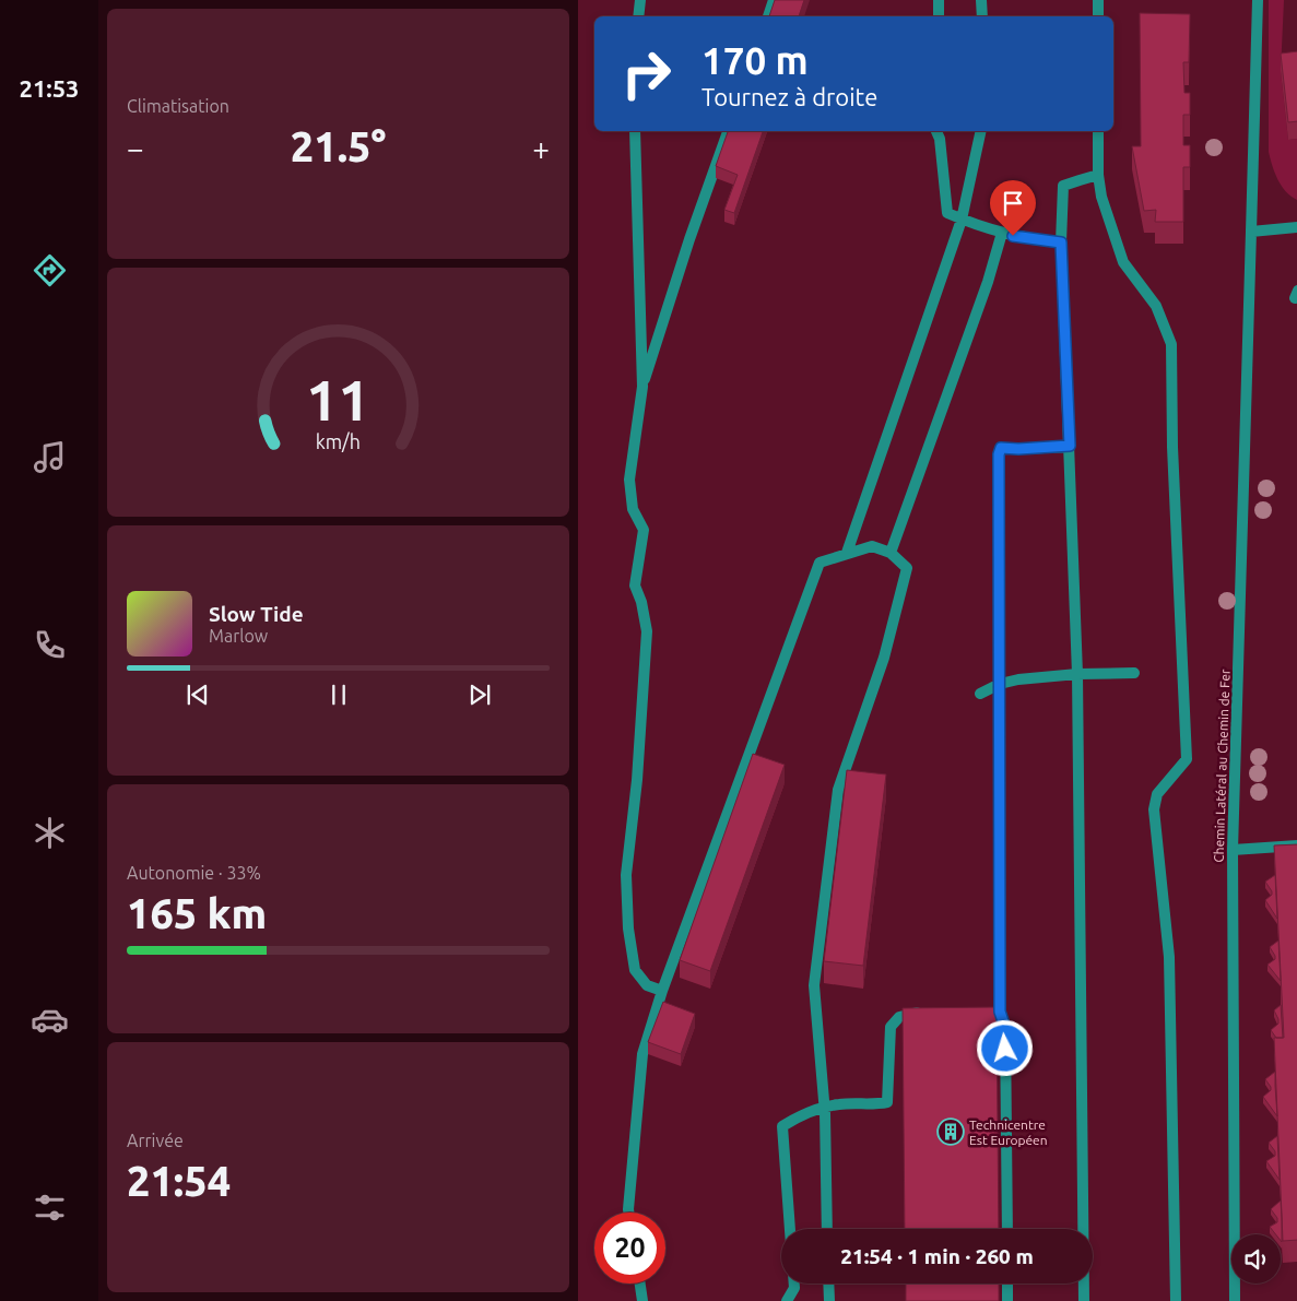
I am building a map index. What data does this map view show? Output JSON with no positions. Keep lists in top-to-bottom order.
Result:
{
  "streets": {
    "street": ["Chemin Latéral au Chemin de Fer"]
  },
  "places": {
    "building": ["Technicentre Est Européen"]
  },
  "page": {
    "tabs": "21:53",
    "tile": [
      "Climatisation",
      ["Autonomie · 33%", "165 km"],
      ["Arrivée", "21:54"]
    ],
    "turn": ["170 m", "Tournez à droite"],
    "heat": ["−", "21.5°", "+"],
    "song": ["Slow Tide", "Marlow"],
    "limit": "20",
    "trip": "21:54 · 1 min · 260 m",
    "gauge": ["11", "km/h"]
  }
}
